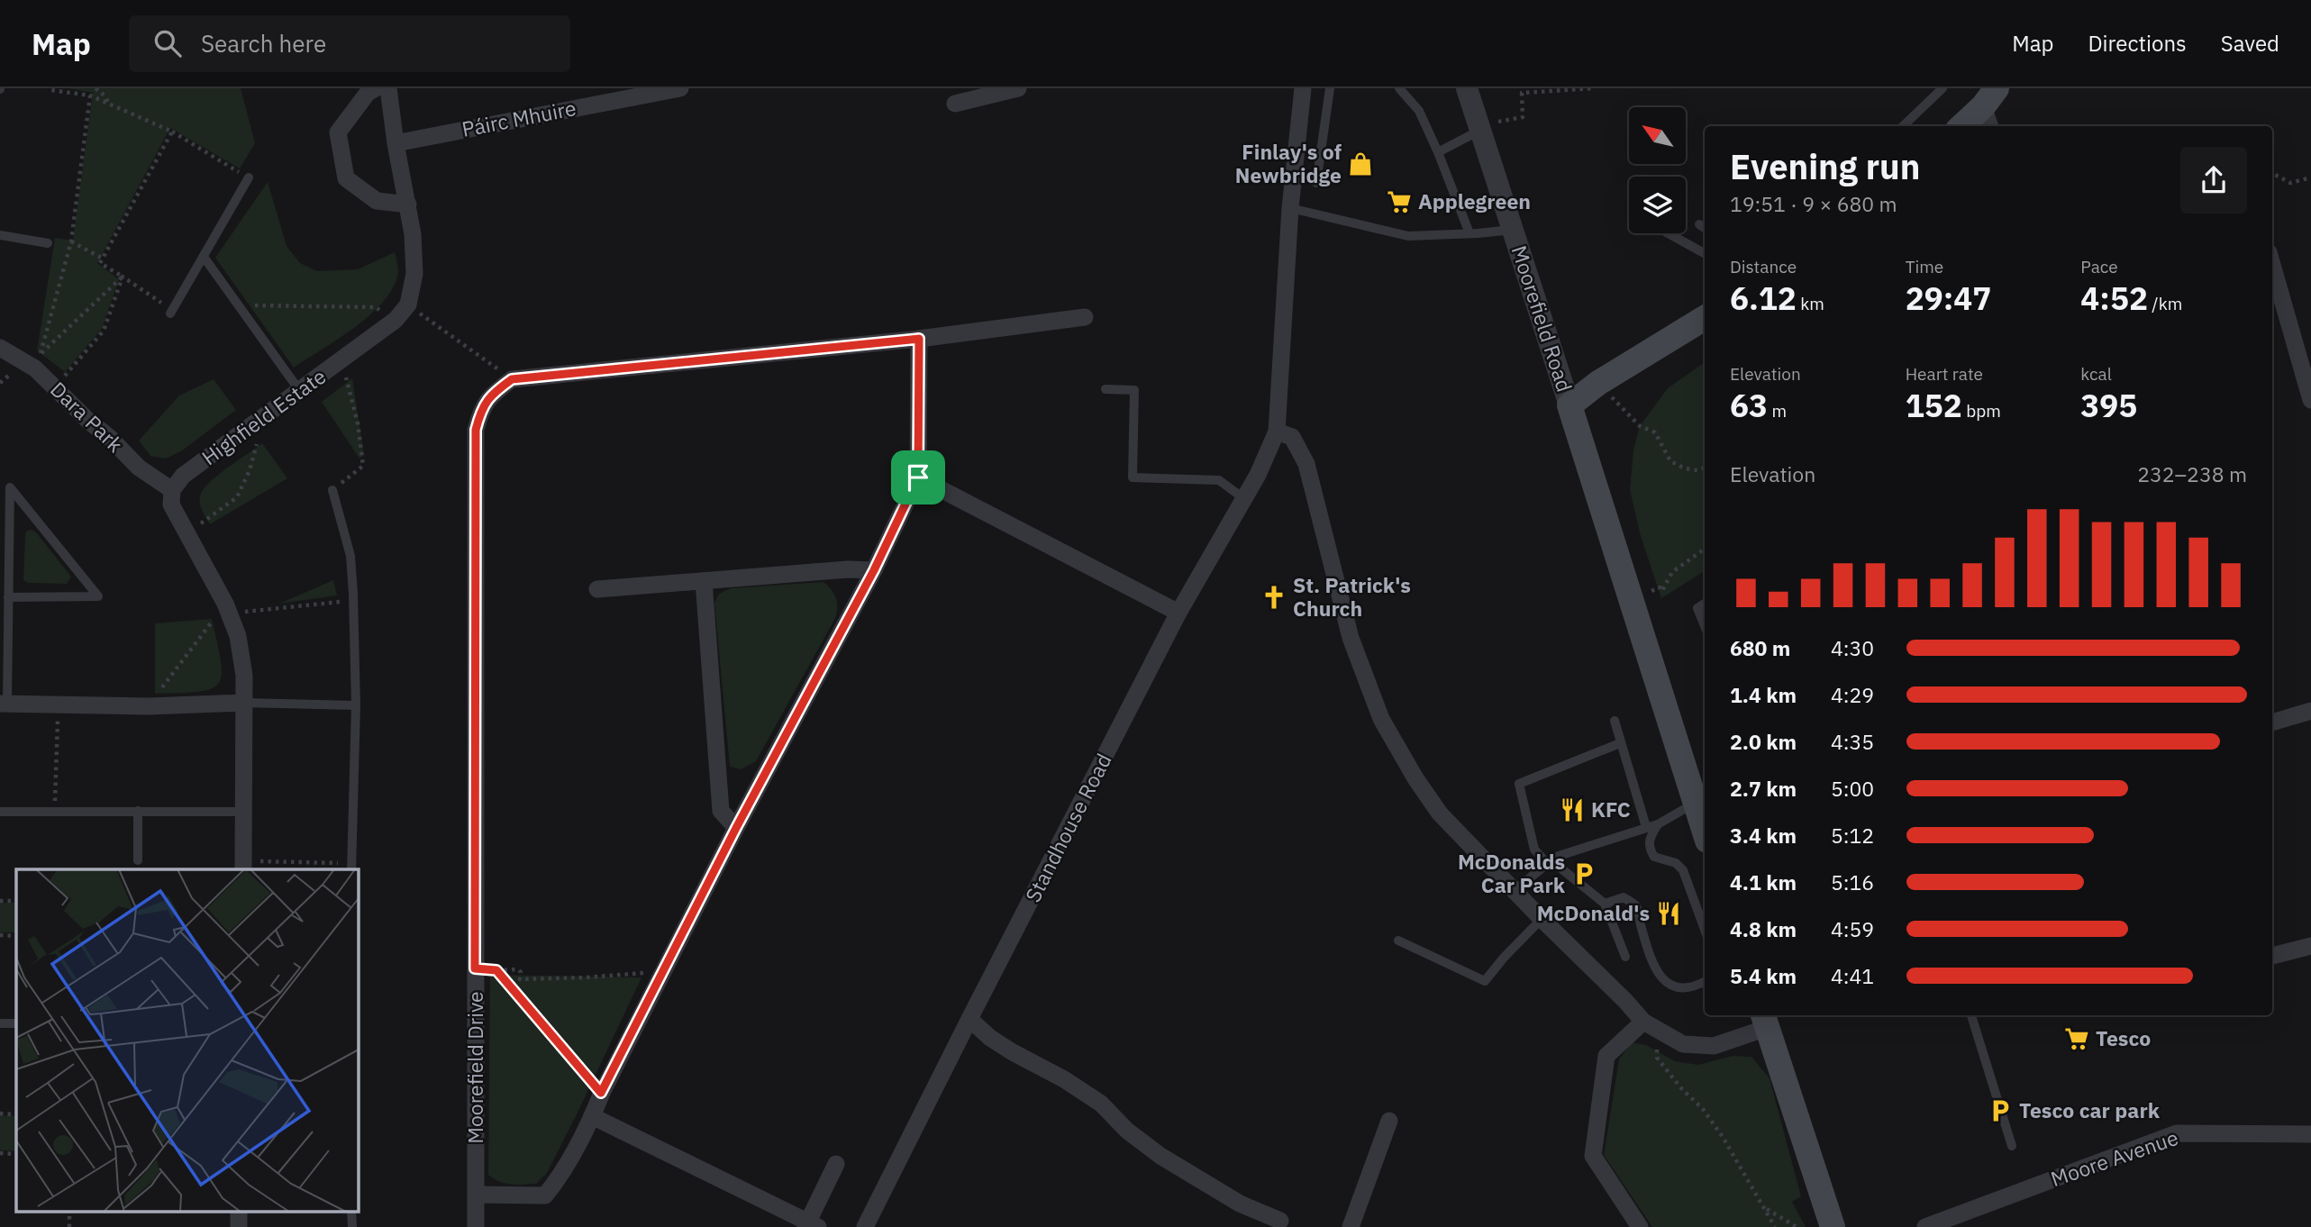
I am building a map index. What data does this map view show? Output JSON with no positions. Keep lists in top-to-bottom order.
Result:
{
  "streets": {
    "street": [
      "Páirc Mhuire",
      "Moorefield Road",
      "Dara Park",
      "Highfield Estate",
      "Standhouse Road",
      "Moorefield Drive",
      "Moore Avenue"
    ]
  },
  "crossings": [
    ["Páirc Mhuire", "Highfield Estate"],
    ["Dara Park", "Highfield Estate"]
  ],
  "places": {
    "shop": ["Finlay's of Newbridge"],
    "supermarket": ["Applegreen", "Tesco"],
    "church": ["St. Patrick's Church"],
    "restaurant": ["KFC", "McDonald's"],
    "parking": ["McDonalds Car Park", "Tesco car park"]
  },
  "north": "top left",
  "page": {
    "header": "Map",
    "search": "Search here",
    "nav": ["Map", "Directions", "Saved"],
    "heading": ["Evening run", "19:51 · 9 × 680 m"],
    "stats": [
      ["Distance", "6.12 km"],
      ["Time", "29:47"],
      ["Pace", "4:52 /km"],
      ["Elevation", "63 m"],
      ["Heart rate", "152 bpm"],
      ["kcal", "395"]
    ],
    "chart": ["Elevation", "232–238 m"],
    "list": [
      {
        "name": "680 m",
        "note": "4:30"
      },
      {
        "name": "1.4 km",
        "note": "4:29"
      },
      {
        "name": "2.0 km",
        "note": "4:35"
      },
      {
        "name": "2.7 km",
        "note": "5:00"
      },
      {
        "name": "3.4 km",
        "note": "5:12"
      },
      {
        "name": "4.1 km",
        "note": "5:16"
      },
      {
        "name": "4.8 km",
        "note": "4:59"
      },
      {
        "name": "5.4 km",
        "note": "4:41"
      }
    ]
  }
}
